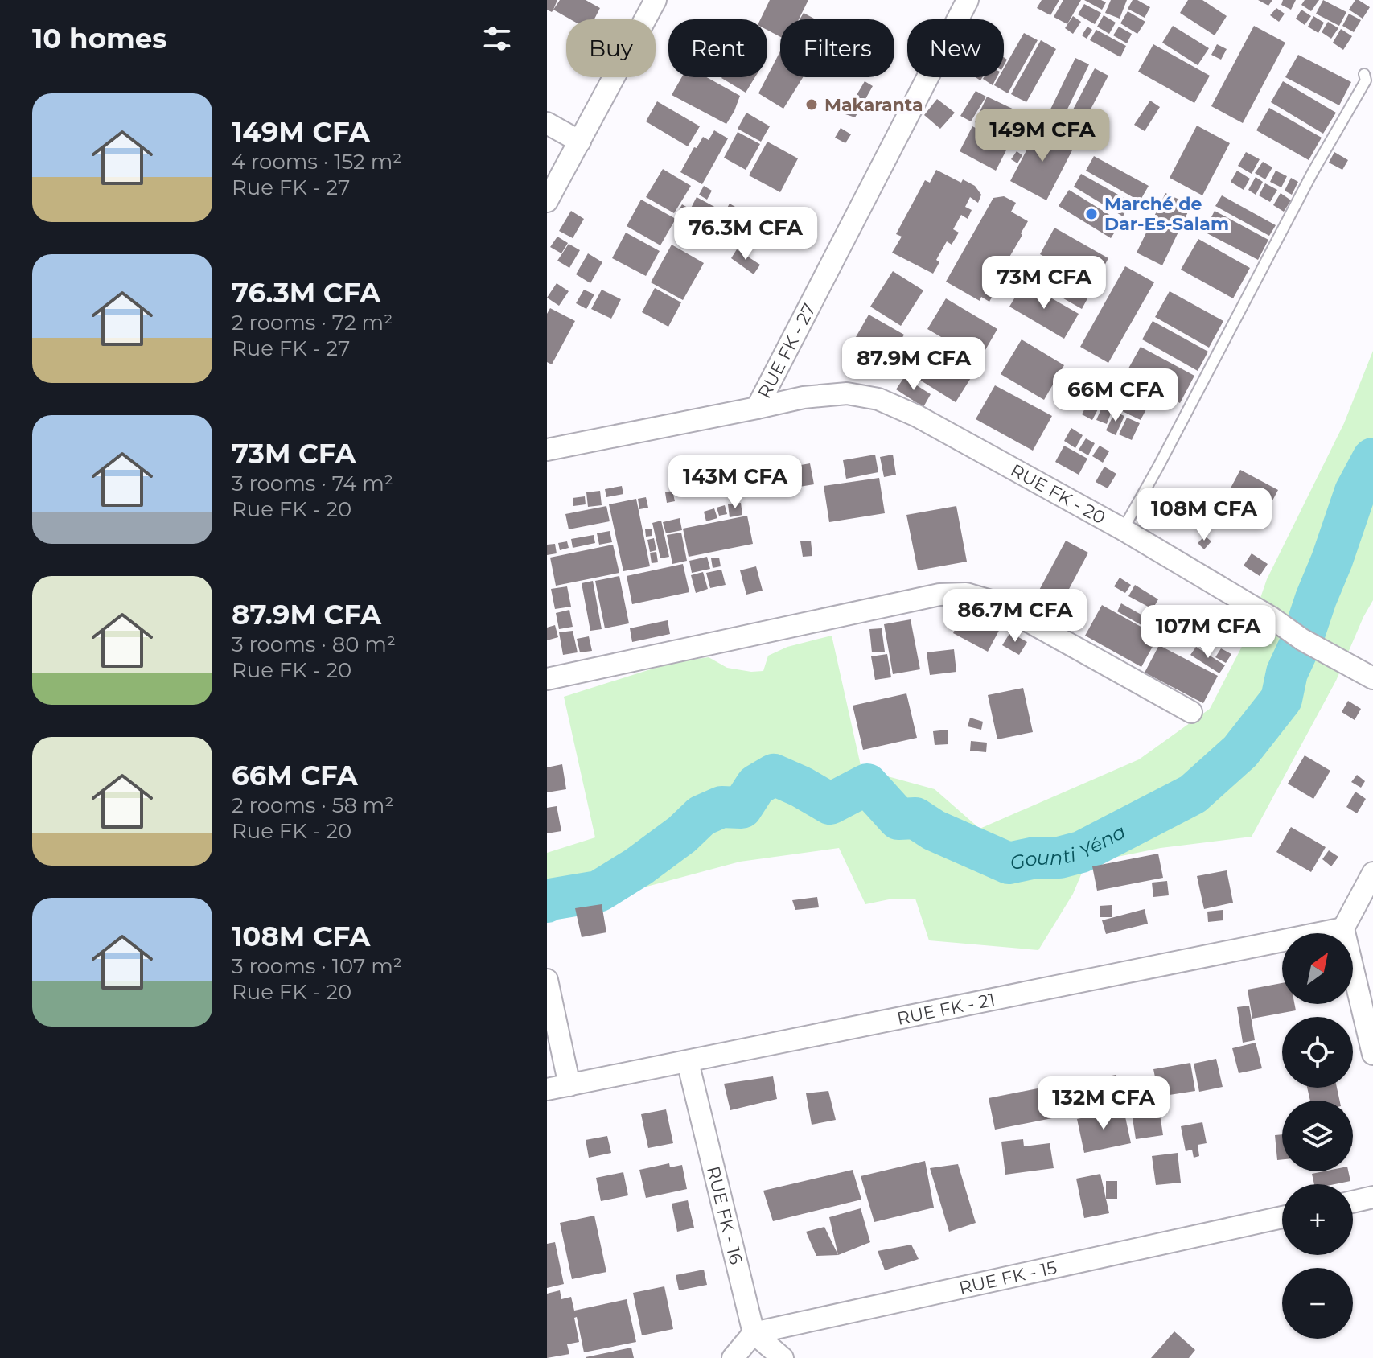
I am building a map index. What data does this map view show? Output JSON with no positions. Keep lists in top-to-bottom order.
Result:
{
  "streets": {
    "street": [
      "RUE FK - 27",
      "RUE FK - 20",
      "RUE FK - 21",
      "RUE FK - 16",
      "RUE FK - 15"
    ]
  },
  "crossings": [
    ["RUE FK - 27", "RUE FK - 20"],
    ["RUE FK - 21", "RUE FK - 16"],
    ["RUE FK - 16", "RUE FK - 15"]
  ],
  "water": ["Gounti Yéna"],
  "places": ["Makaranta", "Marché de Dar-Es-Salam"],
  "north": "top right",
  "page": {
    "heading": "10 homes",
    "chip": [
      "Buy",
      "Rent",
      "Filters",
      "New"
    ],
    "list": [
      {
        "name": "149M CFA",
        "note": "4 rooms · 152 m² · Rue FK - 27"
      },
      {
        "name": "76.3M CFA",
        "note": "2 rooms · 72 m² · Rue FK - 27"
      },
      {
        "name": "73M CFA",
        "note": "3 rooms · 74 m² · Rue FK - 20"
      },
      {
        "name": "87.9M CFA",
        "note": "3 rooms · 80 m² · Rue FK - 20"
      },
      {
        "name": "66M CFA",
        "note": "2 rooms · 58 m² · Rue FK - 20"
      },
      {
        "name": "108M CFA",
        "note": "3 rooms · 107 m² · Rue FK - 20"
      }
    ],
    "price": [
      "149M CFA",
      "76.3M CFA",
      "73M CFA",
      "87.9M CFA",
      "66M CFA",
      "143M CFA",
      "108M CFA",
      "86.7M CFA",
      "107M CFA",
      "132M CFA"
    ],
    "map_buttons": ["+", "−"]
  }
}
